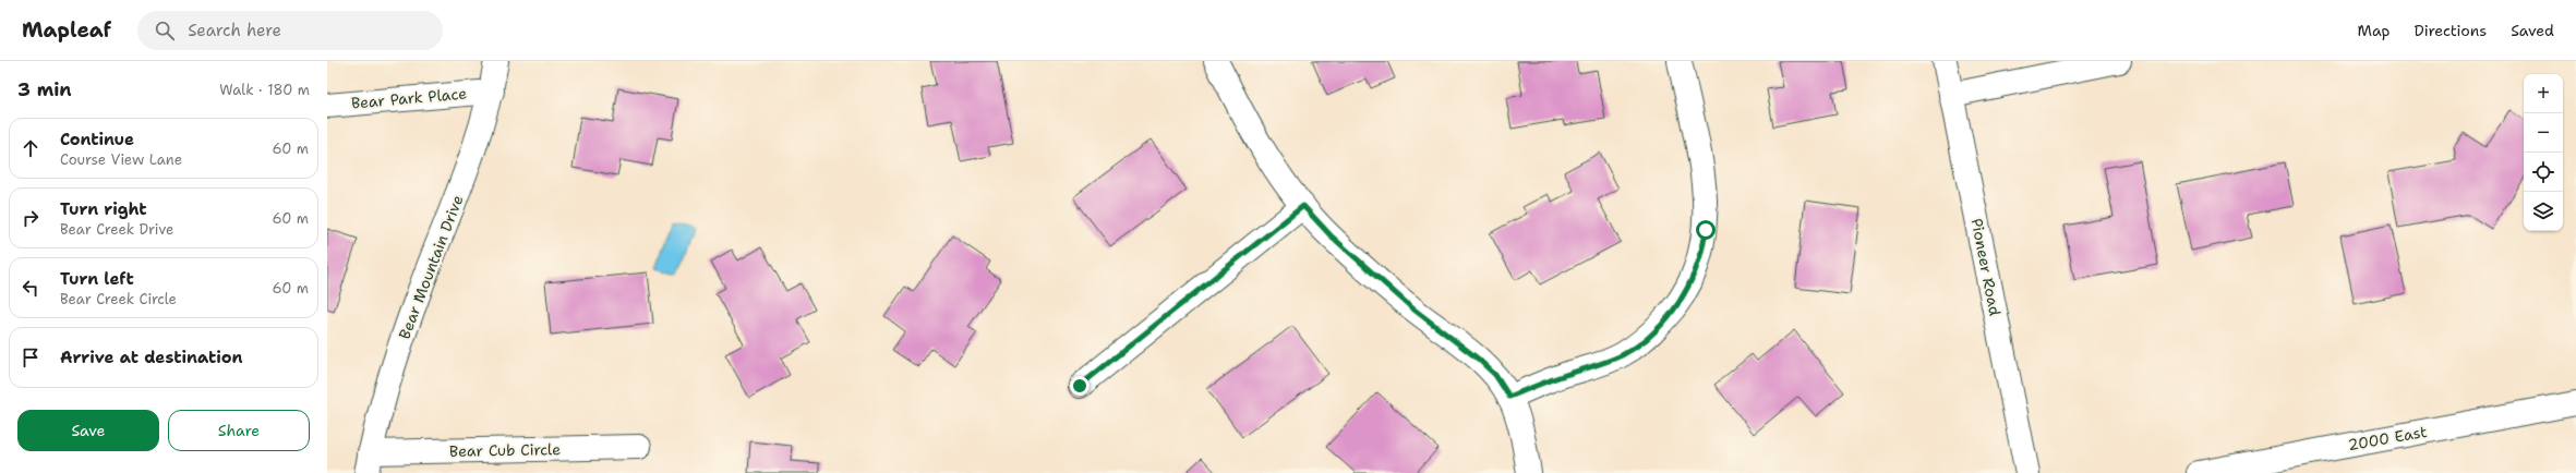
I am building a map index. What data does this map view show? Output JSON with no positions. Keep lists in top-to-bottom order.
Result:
{
  "streets": {
    "street": [
      "Bear Park Place",
      "Bear Mountain Drive",
      "Pioneer Road",
      "2000 East",
      "Bear Cub Circle"
    ]
  },
  "crossings": [
    ["Bear Park Place", "Bear Mountain Drive"],
    ["Bear Mountain Drive", "Bear Cub Circle"]
  ],
  "page": {
    "header": "Mapleaf",
    "search": "Search here",
    "nav": ["Map", "Directions", "Saved"],
    "heading": ["3 min", "Walk · 180 m"],
    "map_buttons": ["+", "−"],
    "list": [
      ["Continue", "Course View Lane", "60 m"],
      ["Turn right", "Bear Creek Drive", "60 m"],
      ["Turn left", "Bear Creek Circle", "60 m"],
      "Arrive at destination"
    ],
    "buttons": ["Save", "Share"]
  }
}
